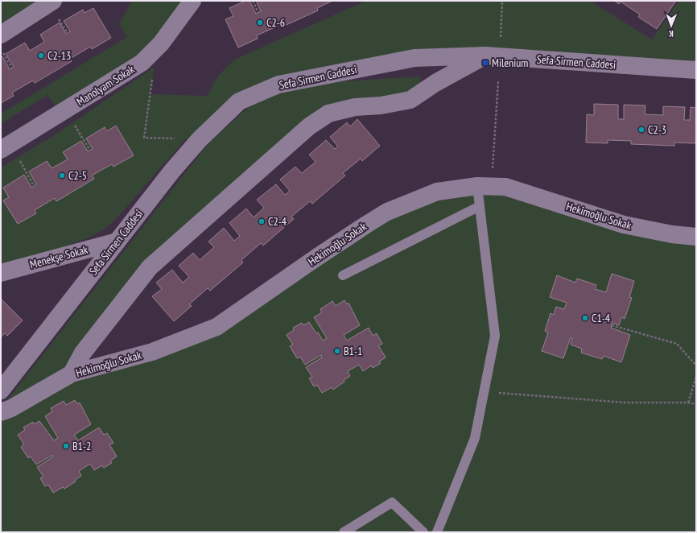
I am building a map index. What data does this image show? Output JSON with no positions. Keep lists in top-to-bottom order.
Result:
{
  "streets": {
    "street": [
      "Sefa Sirmen Caddesi",
      "Manolyam Sokak",
      "Hekimoğlu Sokak",
      "Menekşe Sokak"
    ]
  },
  "crossings": [
    ["Sefa Sirmen Caddesi", "Menekşe Sokak"]
  ],
  "places": {
    "other": [
      "C2-6",
      "C2-13",
      "C2-3",
      "C2-5",
      "C2-4",
      "C1-4",
      "B1-1",
      "B1-2"
    ],
    "transit": ["Milenium"]
  },
  "north": "bottom"
}
